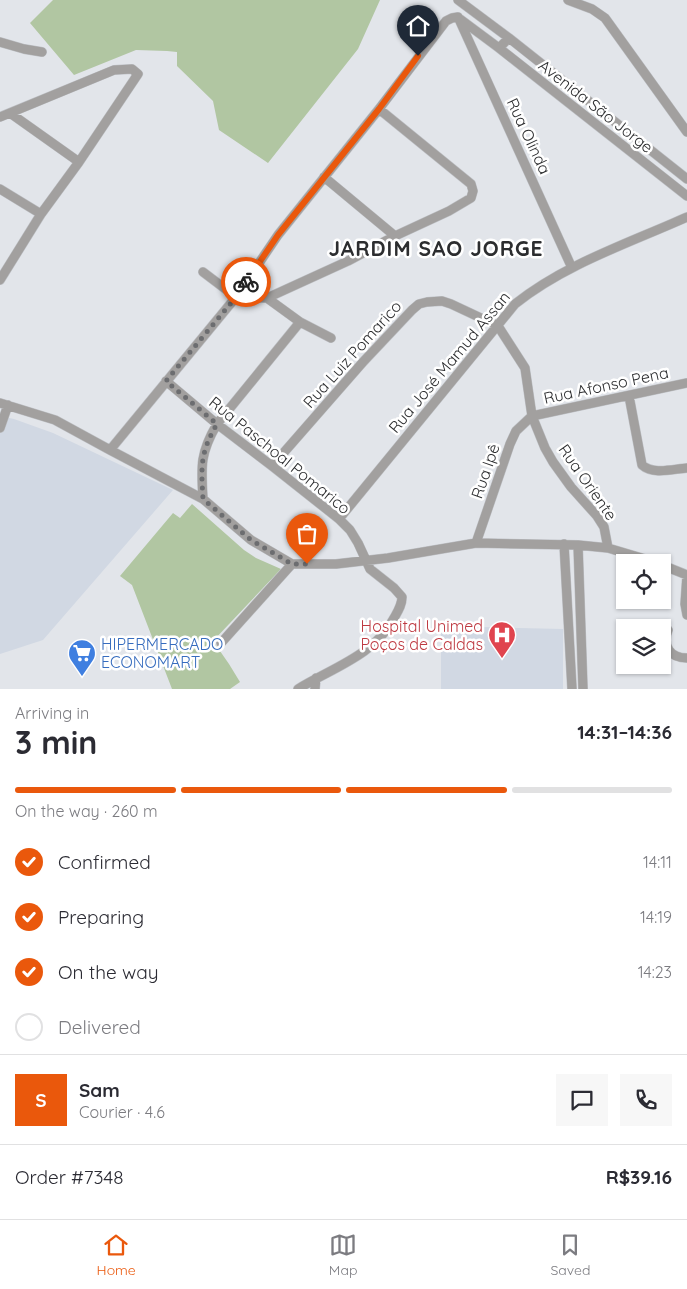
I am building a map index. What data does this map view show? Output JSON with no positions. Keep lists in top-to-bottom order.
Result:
{
  "streets": {
    "street": [
      "Avenida São Jorge",
      "Rua Olinda",
      "Rua Luiz Pomarico",
      "Rua José Mamud Assan",
      "Rua Afonso Pena",
      "Rua Paschoal Pomarico",
      "Rua Ipê",
      "Rua Oriente"
    ]
  },
  "crossings": [
    ["Avenida São Jorge", "Rua Olinda"],
    ["Rua Olinda", "Rua José Mamud Assan"],
    ["Rua Luiz Pomarico", "Rua José Mamud Assan"],
    ["Rua Luiz Pomarico", "Rua Paschoal Pomarico"],
    ["Rua Luiz Pomarico", "Rua Oriente"],
    ["Rua José Mamud Assan", "Rua Paschoal Pomarico"],
    ["Rua José Mamud Assan", "Rua Oriente"],
    ["Rua Afonso Pena", "Rua Ipê"],
    ["Rua Afonso Pena", "Rua Oriente"],
    ["Rua Ipê", "Rua Oriente"]
  ],
  "districts": ["JARDIM SAO JORGE"],
  "places": {
    "hospital": ["Hospital Unimed Poços de Caldas"],
    "supermarket": ["HIPERMERCADO ECONOMART"]
  },
  "page": {
    "heading": ["3 min", "Arriving in", "14:31–14:36"],
    "panel": [
      "Sam",
      "Courier · 4.6",
      "Order #7348",
      "R$39.16"
    ],
    "bar": "On the way · 260 m",
    "list": [
      ["Confirmed", "14:11"],
      ["Preparing", "14:19"],
      ["On the way", "14:23"],
      "Delivered"
    ],
    "round": "S",
    "tabs": ["Home", "Map", "Saved"]
  }
}
